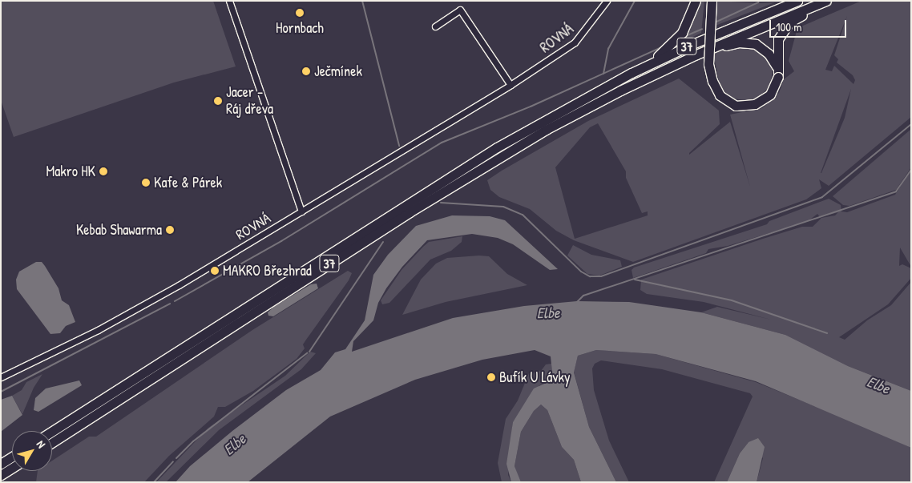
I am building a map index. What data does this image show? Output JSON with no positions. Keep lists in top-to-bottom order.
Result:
{
  "streets": {
    "main road": ["37"],
    "street": ["ROVNÁ"]
  },
  "water": ["Elbe"],
  "places": [
    "Hornbach",
    "Ječmínek",
    "Jacer - Ráj dřeva",
    "Makro HK",
    "Kafe & Párek",
    "Kebab Shawarma",
    "MAKRO Březhrad",
    "Bufík U Lávky"
  ],
  "scale_bar": "100 m",
  "north": "top right"
}
